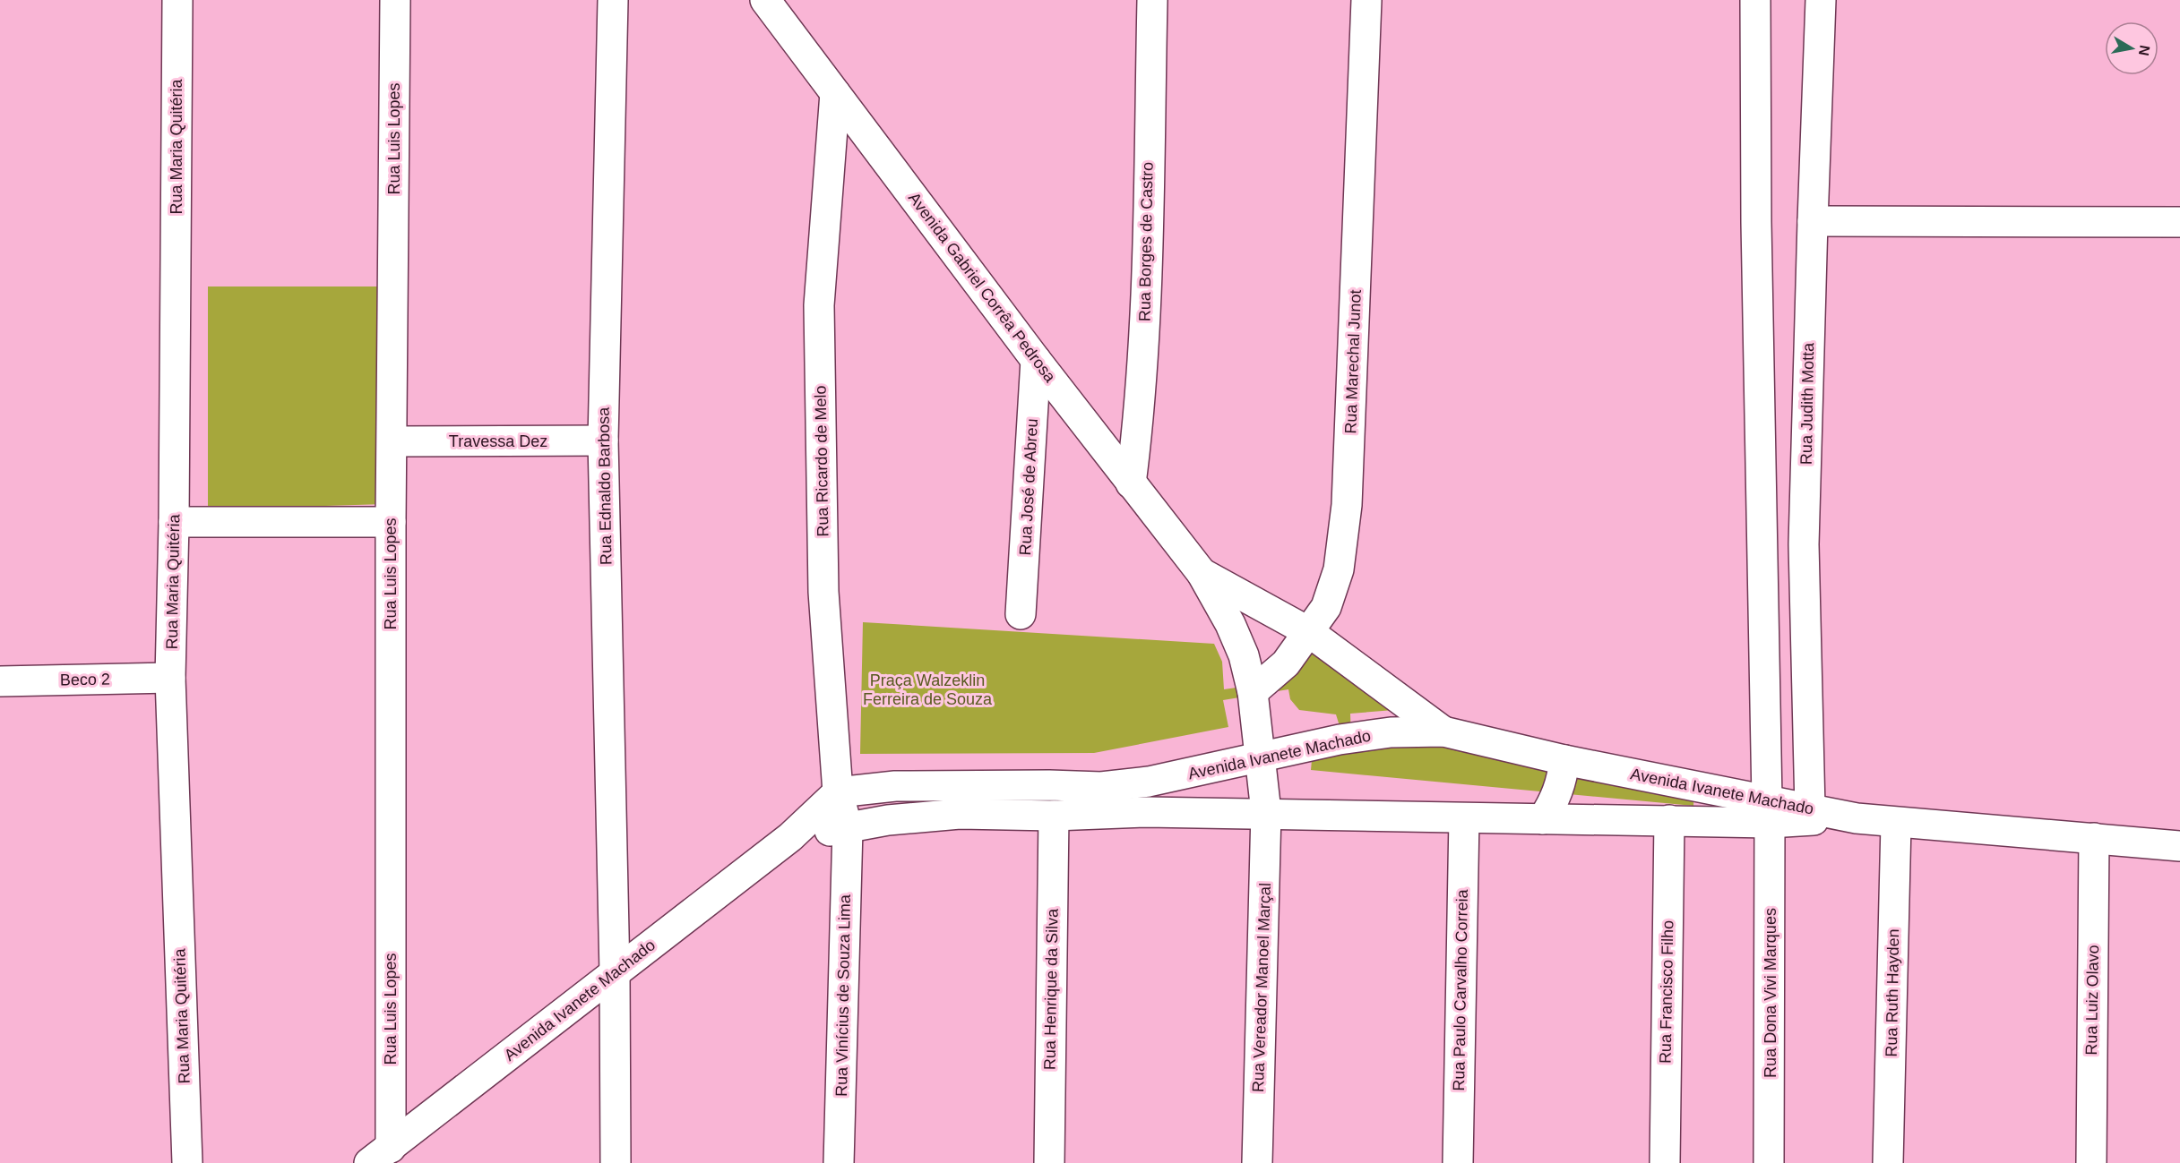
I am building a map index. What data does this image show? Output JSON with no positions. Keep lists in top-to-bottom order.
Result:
{
  "streets": {
    "street": [
      "Rua Luis Lopes",
      "Rua Maria Quitéria",
      "Rua Borges de Castro",
      "Avenida Gabriel Corrêa Pedrosa",
      "Rua Marechal Junot",
      "Rua Judith Motta",
      "Travessa Dez",
      "Rua Ricardo de Melo",
      "Rua Ednaldo Barbosa",
      "Rua José de Abreu",
      "Beco 2",
      "Avenida Ivanete Machado",
      "Rua Vereador Manoel Marçal",
      "Rua Henrique da Silva",
      "Rua Paulo Carvalho Correia",
      "Rua Francisco Filho",
      "Rua Dona Vivi Marques",
      "Rua Ruth Hayden",
      "Rua Vinícius de Souza Lima",
      "Rua Luiz Olavo"
    ]
  },
  "crossings": [
    ["Rua Luis Lopes", "Travessa Dez"],
    ["Rua Luis Lopes", "Avenida Ivanete Machado"],
    ["Rua Maria Quitéria", "Beco 2"],
    ["Rua Borges de Castro", "Avenida Gabriel Corrêa Pedrosa"],
    ["Avenida Gabriel Corrêa Pedrosa", "Rua Marechal Junot"],
    ["Avenida Gabriel Corrêa Pedrosa", "Rua Ricardo de Melo"],
    ["Avenida Gabriel Corrêa Pedrosa", "Rua José de Abreu"],
    ["Avenida Gabriel Corrêa Pedrosa", "Avenida Ivanete Machado"],
    ["Avenida Gabriel Corrêa Pedrosa", "Rua Vereador Manoel Marçal"],
    ["Rua Judith Motta", "Avenida Ivanete Machado"],
    ["Travessa Dez", "Rua Ednaldo Barbosa"],
    ["Rua Ricardo de Melo", "Avenida Ivanete Machado"],
    ["Rua Ricardo de Melo", "Rua Vinícius de Souza Lima"],
    ["Rua Ednaldo Barbosa", "Avenida Ivanete Machado"],
    ["Avenida Ivanete Machado", "Rua Vereador Manoel Marçal"],
    ["Avenida Ivanete Machado", "Rua Henrique da Silva"],
    ["Avenida Ivanete Machado", "Rua Paulo Carvalho Correia"],
    ["Avenida Ivanete Machado", "Rua Francisco Filho"],
    ["Avenida Ivanete Machado", "Rua Dona Vivi Marques"],
    ["Avenida Ivanete Machado", "Rua Ruth Hayden"],
    ["Avenida Ivanete Machado", "Rua Vinícius de Souza Lima"],
    ["Avenida Ivanete Machado", "Rua Luiz Olavo"]
  ],
  "parks": ["Praça Walzeklin Ferreira de Souza"],
  "north": "right"
}
